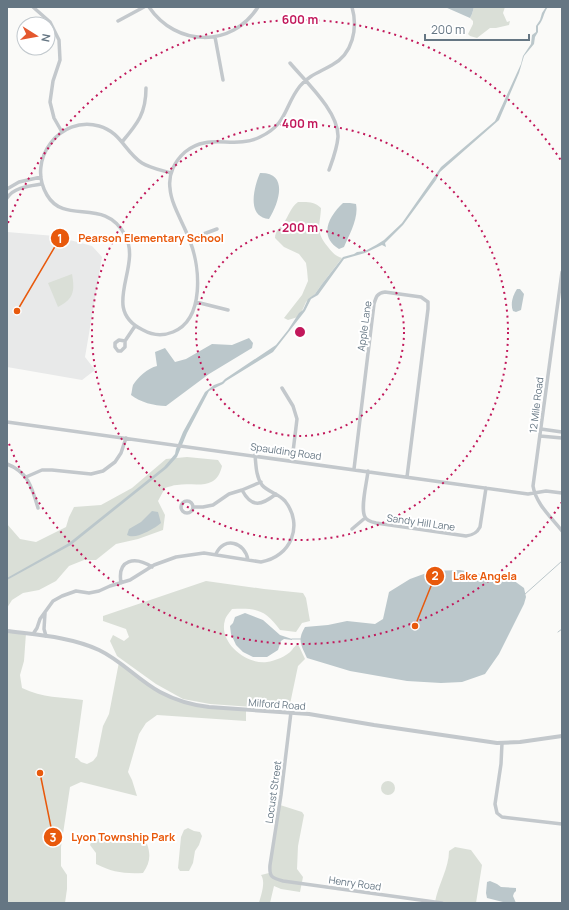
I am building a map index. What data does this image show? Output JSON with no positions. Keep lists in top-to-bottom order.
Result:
{
  "streets": {
    "street": [
      "Apple Lane",
      "12 Mile Road",
      "Spaulding Road",
      "Sandy Hill Lane",
      "Milford Road",
      "Locust Street",
      "Henry Road"
    ]
  },
  "crossings": [
    ["Apple Lane", "Spaulding Road"],
    ["12 Mile Road", "Spaulding Road"],
    ["Spaulding Road", "Sandy Hill Lane"],
    ["Milford Road", "Locust Street"],
    ["Locust Street", "Henry Road"]
  ],
  "places": ["Pearson Elementary School", "Lake Angela", "Lyon Township Park"],
  "scale_bar": "200 m",
  "north": "right",
  "rings": ["600 m", "400 m", "200 m"]
}
